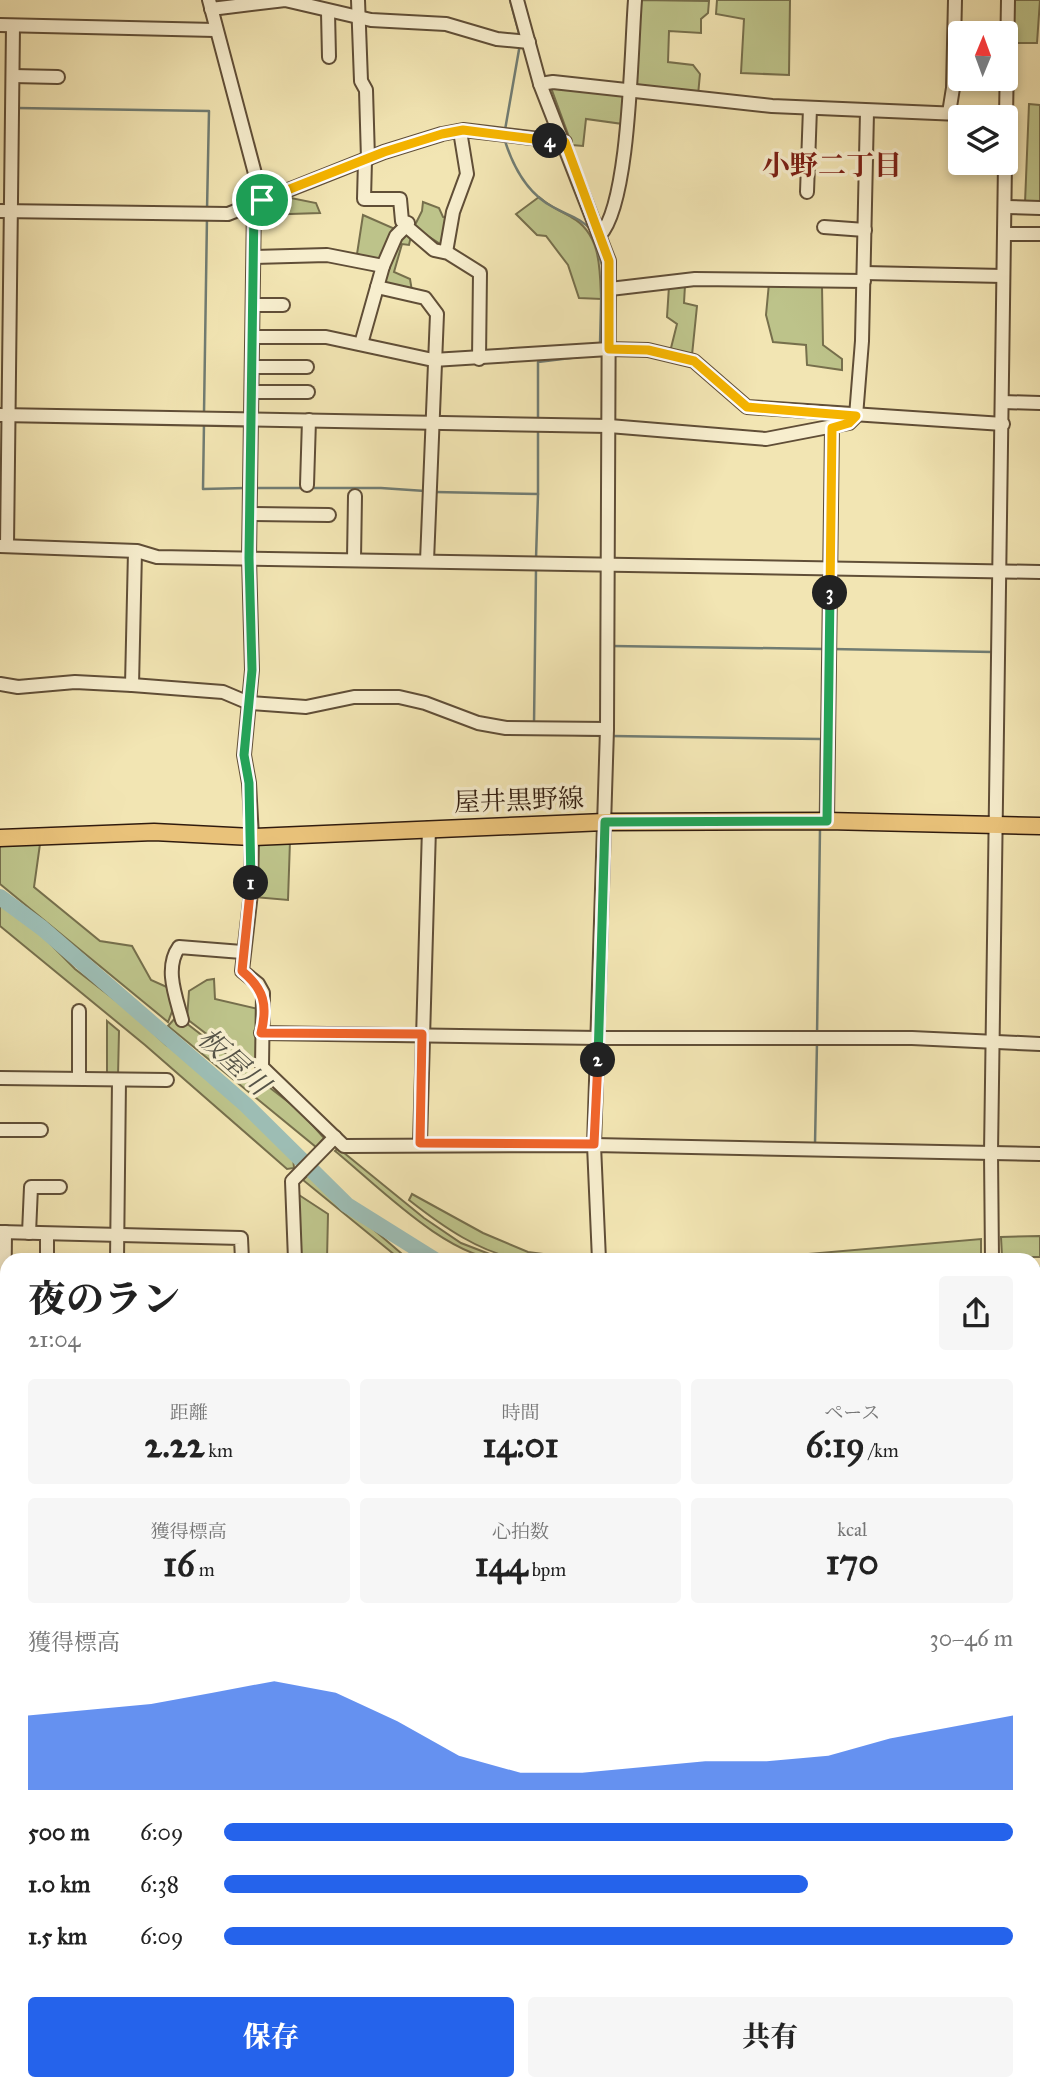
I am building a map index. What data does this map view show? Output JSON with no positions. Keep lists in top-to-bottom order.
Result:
{
  "streets": {
    "main road": ["屋井黒野線"]
  },
  "districts": ["小野二丁目"],
  "water": ["板屋川"],
  "north": "top",
  "page": {
    "pins": [
      "4",
      "3",
      "1",
      "2"
    ],
    "heading": ["夜のラン", "21:04"],
    "stats": [
      ["距離", "2.22 km"],
      ["時間", "14:01"],
      ["ペース", "6:19 /km"],
      ["獲得標高", "16 m"],
      ["心拍数", "144 bpm"],
      ["kcal", "170"]
    ],
    "chart": ["獲得標高", "30–46 m"],
    "list": [
      {
        "name": "500 m",
        "note": "6:09"
      },
      {
        "name": "1.0 km",
        "note": "6:38"
      },
      {
        "name": "1.5 km",
        "note": "6:09"
      }
    ],
    "buttons": ["保存", "共有"]
  }
}
